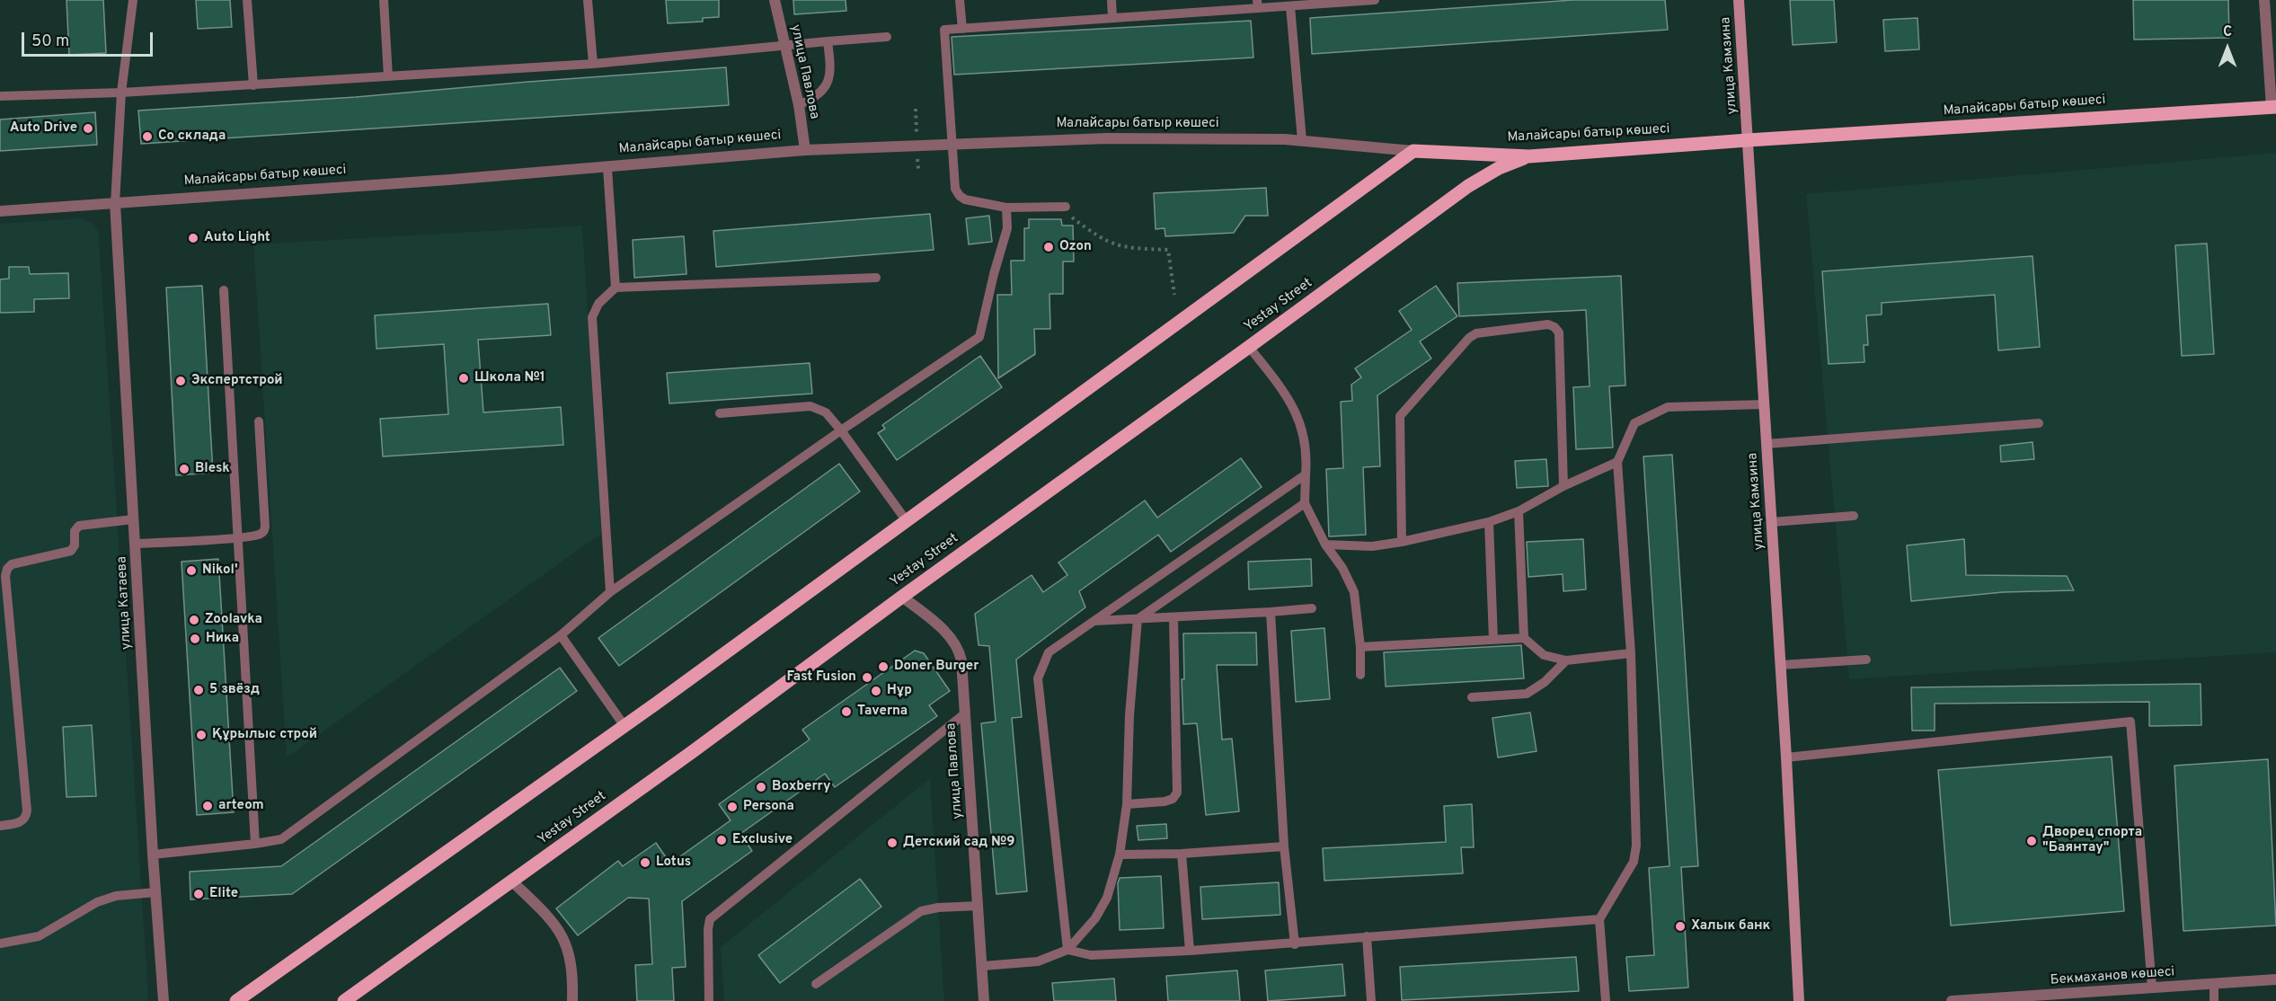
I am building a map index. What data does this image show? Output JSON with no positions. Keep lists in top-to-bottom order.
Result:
{
  "streets": {
    "main road": ["улица Камзина", "Малайсары батыр көшесі", "Yestay Street"],
    "street": ["улица Павлова", "улица Катаева", "Бекмаханов көшесі"]
  },
  "crossings": [
    ["улица Камзина", "Малайсары батыр көшесі"],
    ["улица Павлова", "Малайсары батыр көшесі"],
    ["улица Павлова", "Yestay Street"],
    ["Малайсары батыр көшесі", "Yestay Street"],
    ["Малайсары батыр көшесі", "улица Катаева"]
  ],
  "places": [
    "Auto Drive",
    "Со склада",
    "Auto Light",
    "Ozon",
    "Школа №1",
    "Экспертстрой",
    "Blesk",
    "Nikol'",
    "Zoolavka",
    "Ника",
    "Doner Burger",
    "Fast Fusion",
    "5 звёзд",
    "Нұр",
    "Taverna",
    "Құрылыс строй",
    "Boxberry",
    "arteom",
    "Persona",
    "Exclusive",
    "Дворец спорта \"Баянтау\"",
    "Детский сад №9",
    "Lotus",
    "Elite",
    "Халык банк"
  ],
  "scale_bar": "50 m",
  "north": "top"
}
